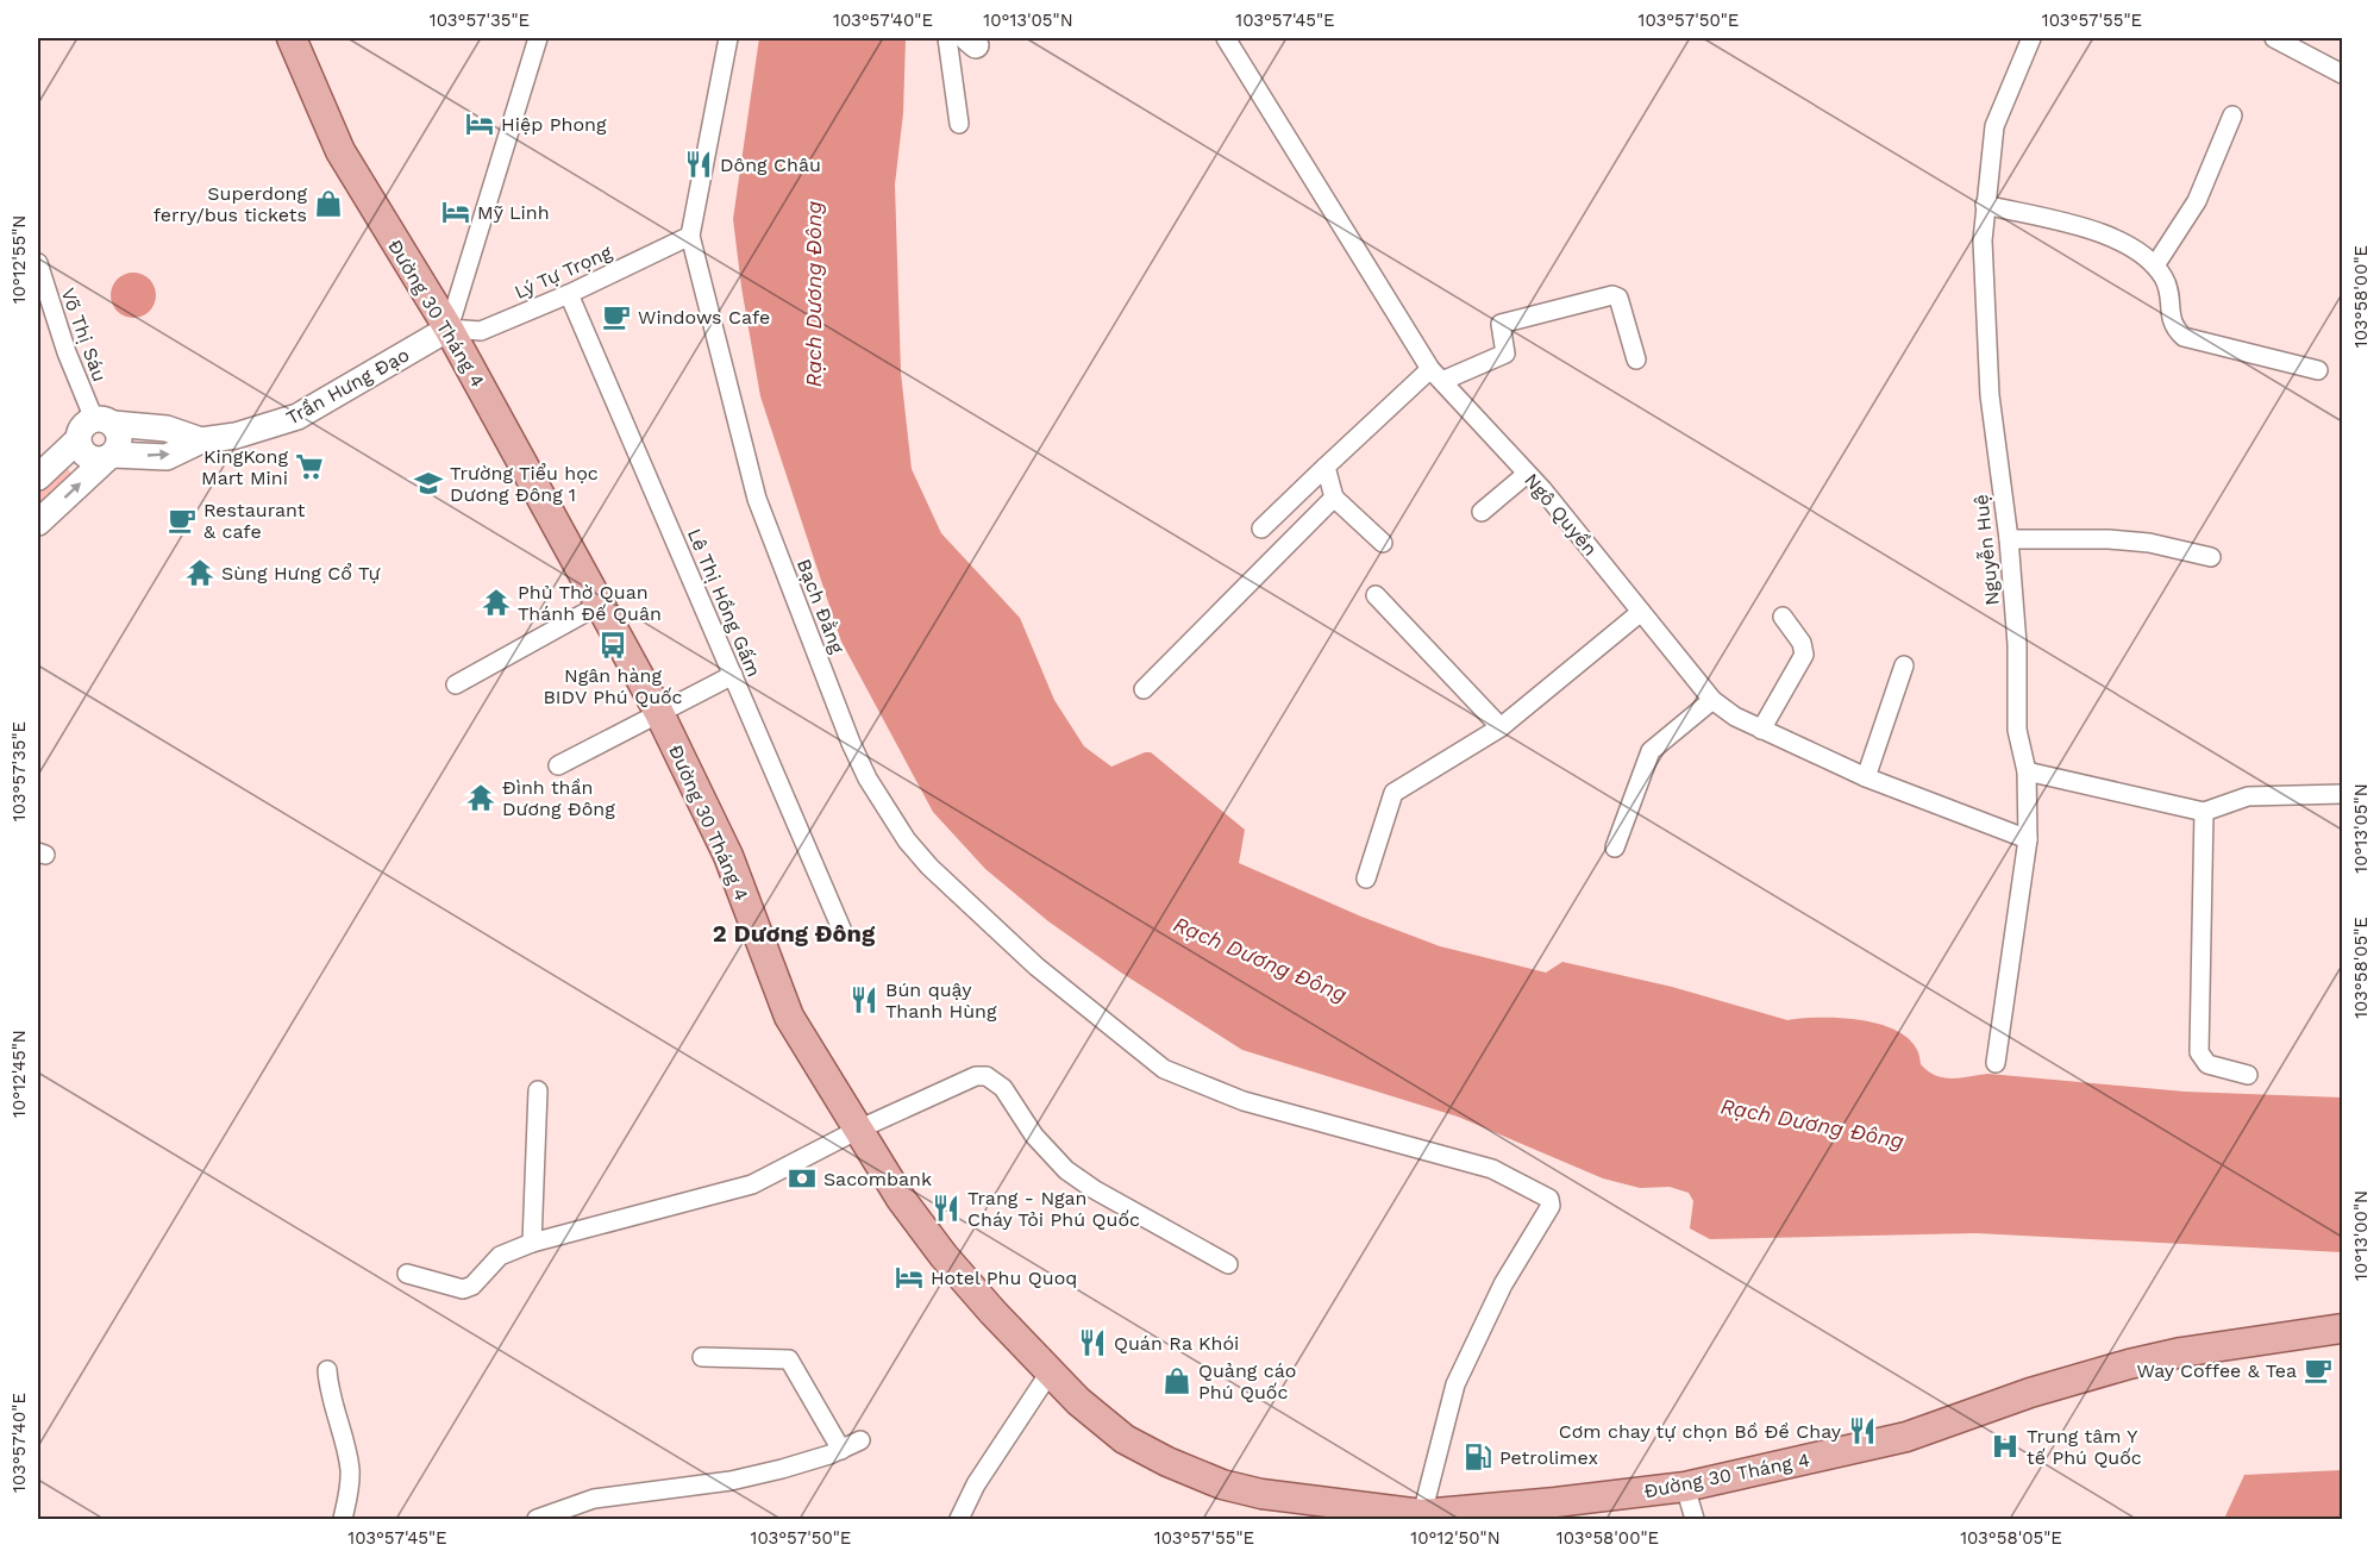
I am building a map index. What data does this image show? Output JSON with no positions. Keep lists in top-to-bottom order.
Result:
{
  "streets": {
    "main road": ["Đường 30 Tháng 4", "Trần Hưng Đạo"],
    "street": [
      "Lý Tự Trọng",
      "Võ Thị Sáu",
      "Ngô Quyền",
      "Nguyễn Huệ",
      "Lê Thị Hồng Gấm",
      "Bạch Đằng"
    ]
  },
  "crossings": [
    ["Lý Tự Trọng", "Đường 30 Tháng 4"],
    ["Lý Tự Trọng", "Trần Hưng Đạo"],
    ["Lý Tự Trọng", "Lê Thị Hồng Gấm"],
    ["Lý Tự Trọng", "Bạch Đằng"],
    ["Đường 30 Tháng 4", "Trần Hưng Đạo"],
    ["Đường 30 Tháng 4", "Bạch Đằng"],
    ["Võ Thị Sáu", "Trần Hưng Đạo"],
    ["Ngô Quyền", "Nguyễn Huệ"]
  ],
  "districts": ["2 Dương Đông"],
  "water": ["Rạch Dương Đông"],
  "places": {
    "hotel": ["Hiệp Phong", "Mỹ Linh", "Hotel Phu Quoq"],
    "restaurant": [
      "Dông Châu",
      "Bún quậy Thanh Hùng",
      "Trang - Ngan Cháy Tỏi Phú Quốc",
      "Quán Ra Khói",
      "Cơm chay tự chọn Bồ Đề Chay"
    ],
    "shop": ["Superdong ferry/bus tickets", "Quảng cáo Phú Quốc"],
    "cafe": ["Windows Cafe", "Restaurant & cafe", "Way Coffee & Tea"],
    "supermarket": ["KingKong Mart Mini"],
    "school or university": ["Trường Tiểu học Dương Đông 1"],
    "temple": ["Sùng Hưng Cổ Tự", "Phủ Thờ Quan Thánh Đế Quân", "Đình thần Dương Đông"],
    "bus stop": ["Ngân hàng BIDV Phú Quốc"],
    "bank": ["Sacombank"],
    "hospital": ["Trung tâm Y tế Phú Quốc"],
    "fuel station": ["Petrolimex"]
  },
  "coordinates": [
    "103°57'35\"E",
    "103°57'40\"E",
    "10°13'05\"N",
    "103°57'45\"E",
    "103°57'50\"E",
    "103°57'55\"E",
    "10°12'55\"N",
    "103°58'00\"E",
    "103°58'05\"E",
    "10°12'45\"N",
    "10°13'00\"N",
    "10°12'50\"N"
  ]
}
